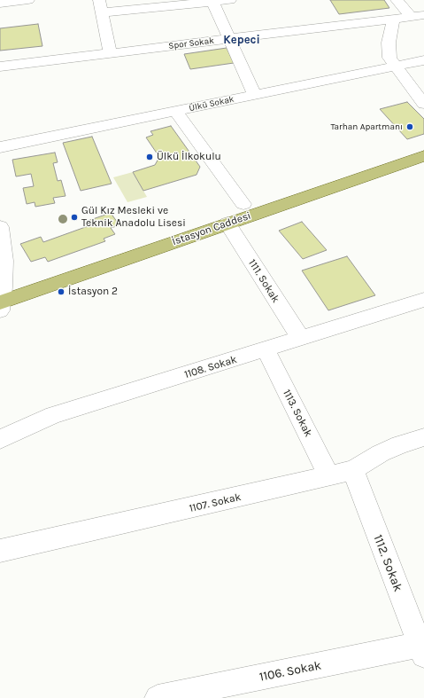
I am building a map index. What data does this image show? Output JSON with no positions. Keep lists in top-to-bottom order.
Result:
{
  "streets": {
    "main road": ["İstasyon Caddesi"],
    "street": [
      "Spor Sokak",
      "Ülkü Sokak",
      "1111. Sokak",
      "1108. Sokak",
      "1113. Sokak",
      "1107. Sokak",
      "1112. Sokak",
      "1106. Sokak"
    ]
  },
  "crossings": [
    ["İstasyon Caddesi", "1111. Sokak"],
    ["1111. Sokak", "1108. Sokak"],
    ["1108. Sokak", "1113. Sokak"],
    ["1113. Sokak", "1107. Sokak"],
    ["1107. Sokak", "1112. Sokak"],
    ["1112. Sokak", "1106. Sokak"]
  ],
  "districts": ["Kepeci"],
  "places": [
    "Tarhan Apartmanı",
    "Ülkü İlkokulu",
    "Gül Kız Mesleki ve Teknik Anadolu Lisesi",
    "İstasyon 2"
  ]
}
